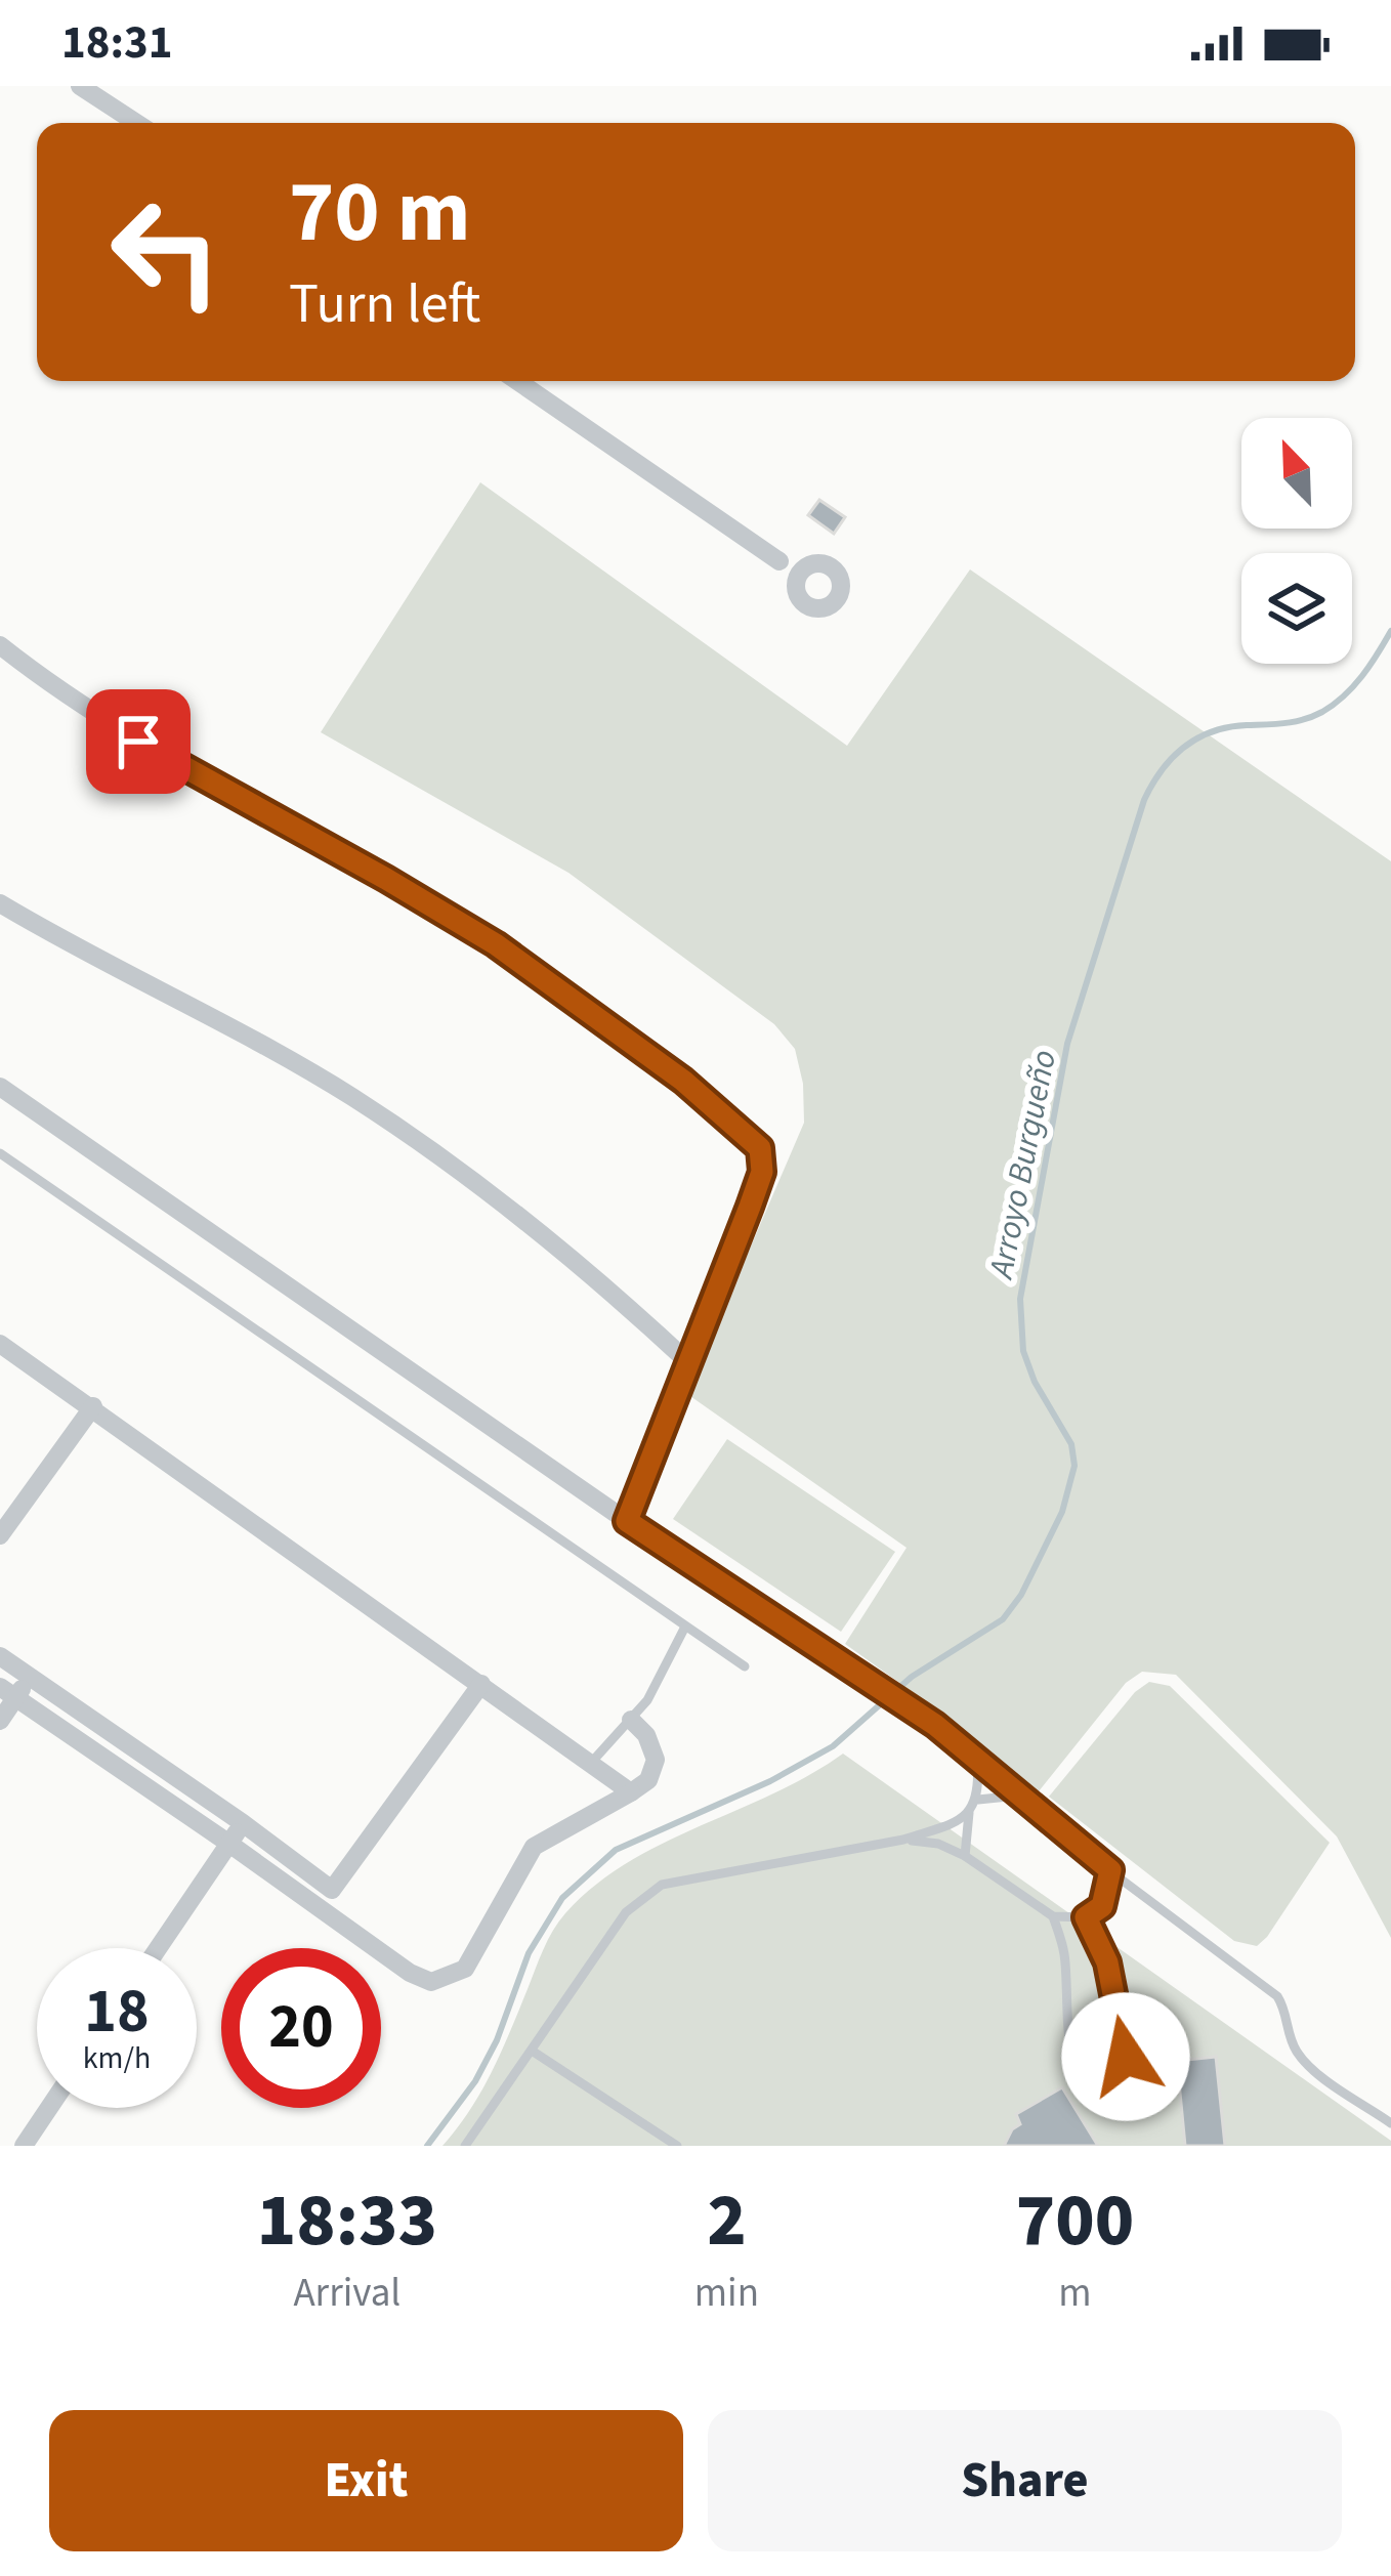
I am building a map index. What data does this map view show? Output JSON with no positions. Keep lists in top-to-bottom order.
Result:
{
  "water": ["Arroyo Burgueño"],
  "north": "top left",
  "page": {
    "status": "18:31",
    "turn": ["70 m", "Turn left"],
    "speed": "18 km/h",
    "limit": "20",
    "eta": [
      "18:33",
      "Arrival",
      "2",
      "min",
      "700",
      "m"
    ],
    "buttons": ["Exit", "Share"]
  }
}
